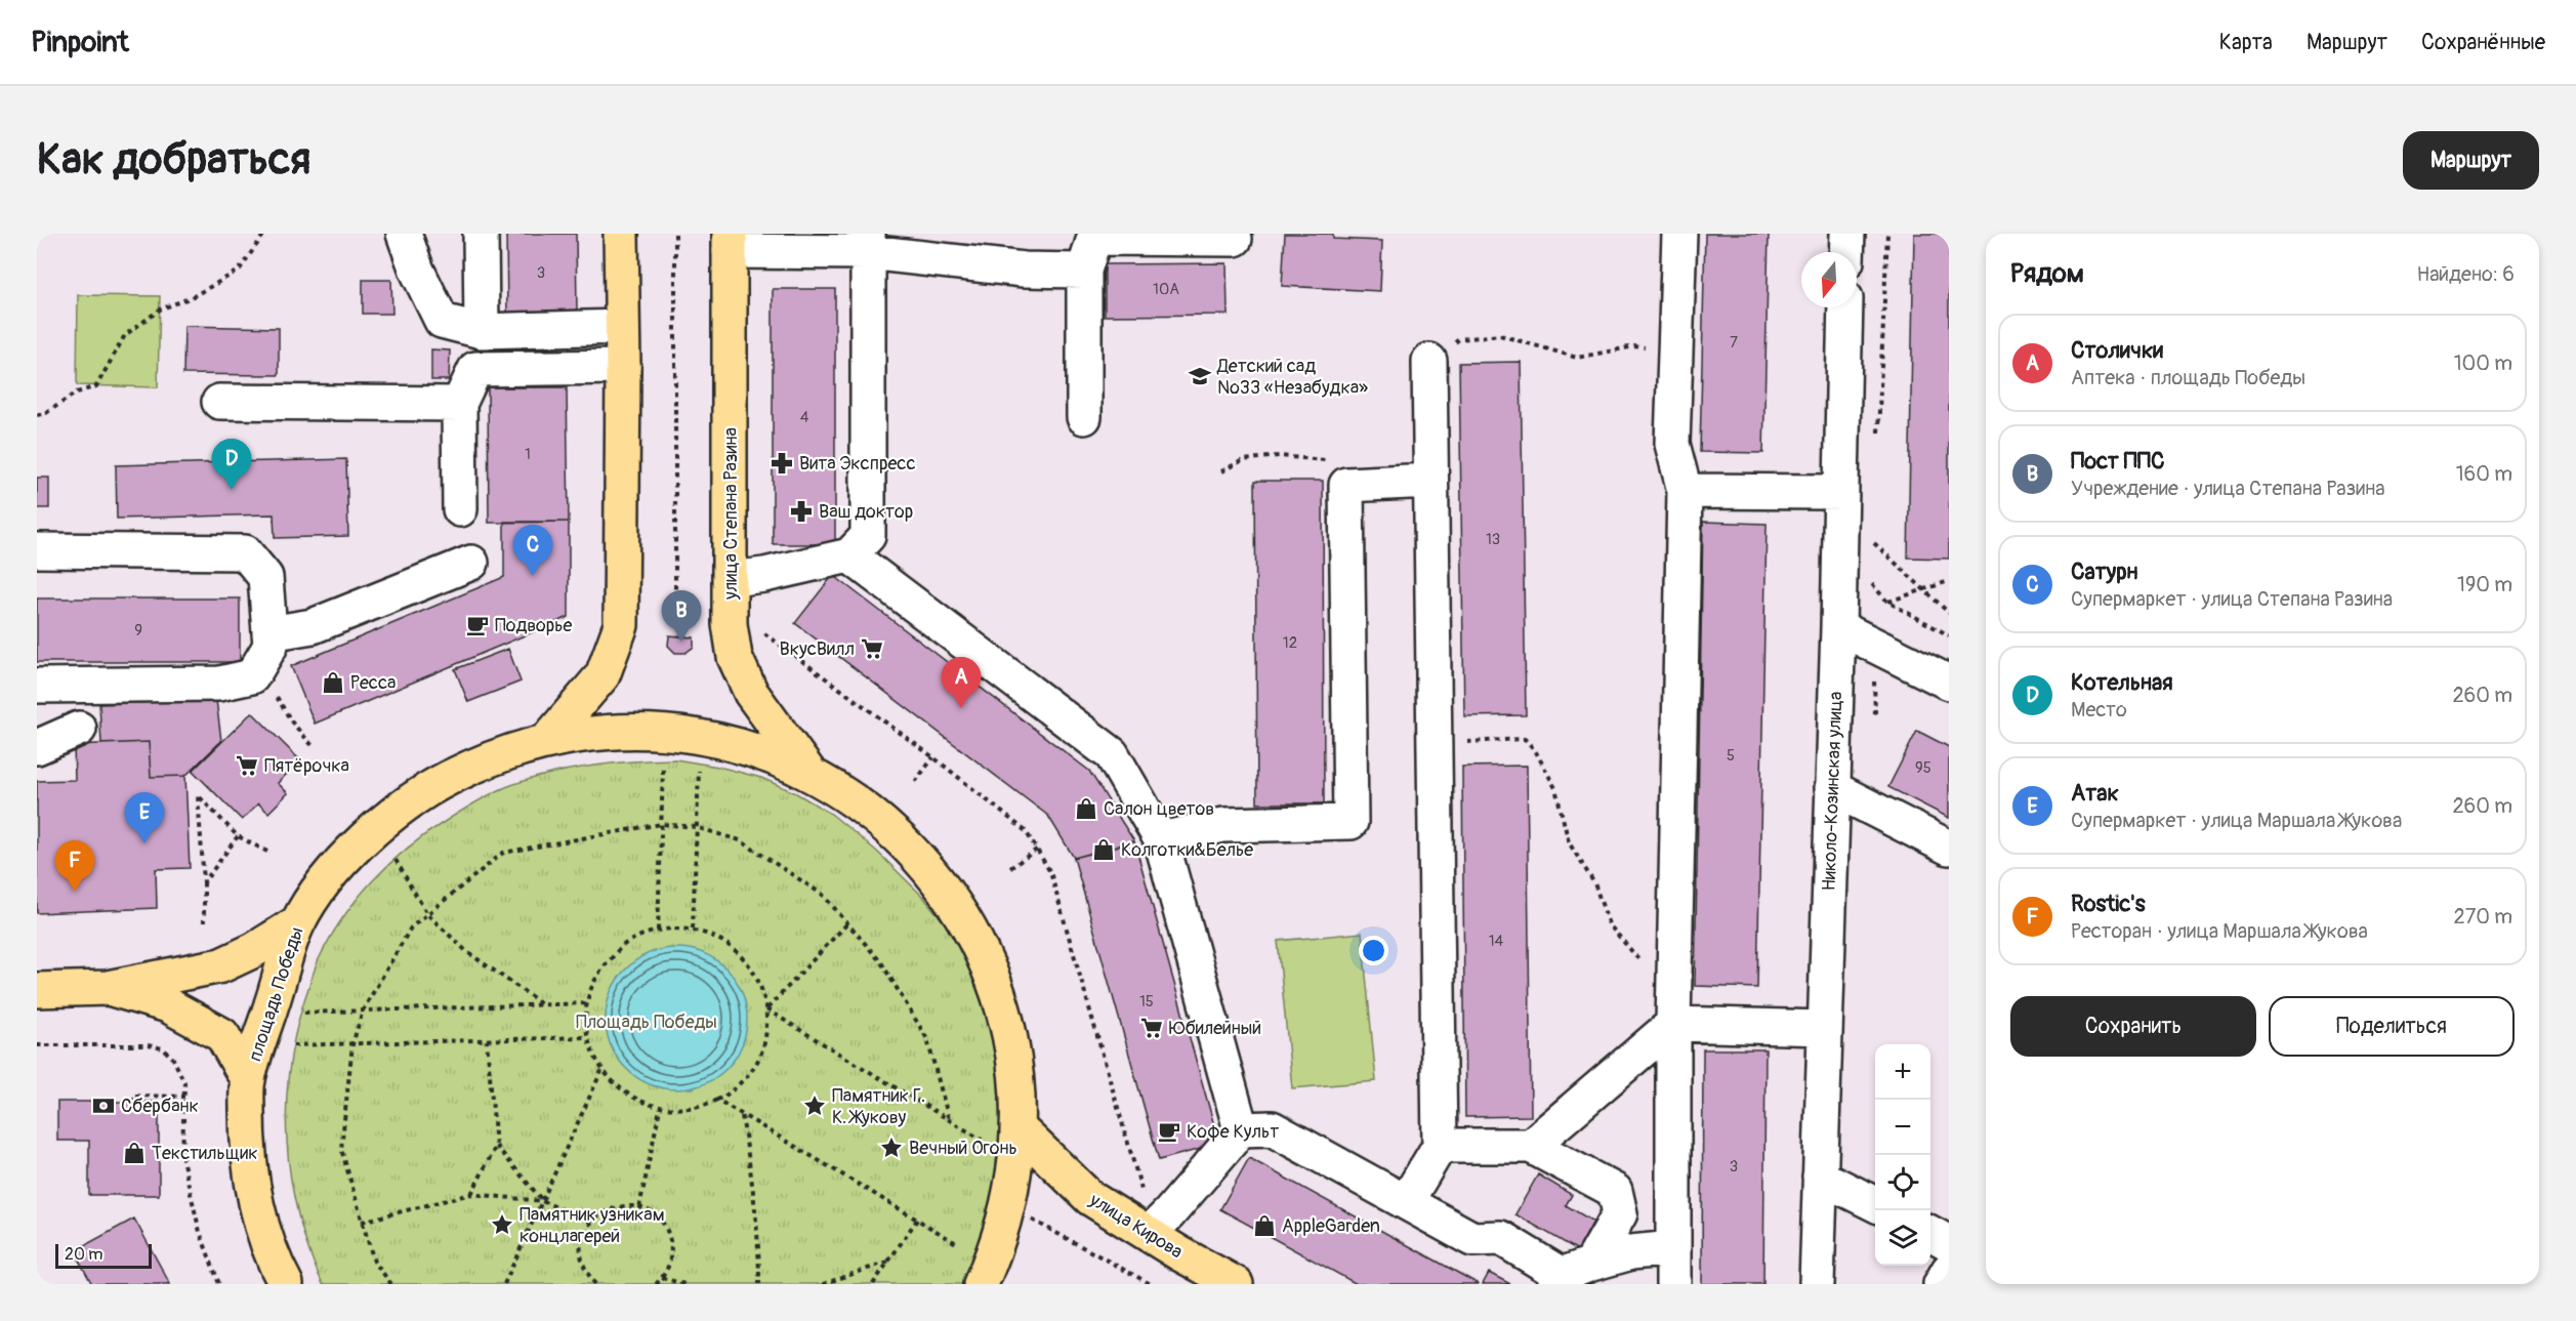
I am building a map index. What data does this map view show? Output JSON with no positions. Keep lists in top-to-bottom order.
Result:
{
  "streets": {
    "main road": ["улица Степана Разина", "площадь Победы", "улица Кирова"],
    "street": ["Николо-Козинская улица"]
  },
  "crossings": [
    ["улица Степана Разина", "площадь Победы"],
    ["площадь Победы", "улица Кирова"]
  ],
  "parks": ["Площадь Победы"],
  "places": {
    "school or university": ["Детский сад №33 «Незабудка»"],
    "pharmacy": ["Вита Экспресс", "Ваш доктор"],
    "cafe": ["Подворье", "Кофе Культ"],
    "supermarket": ["ВкусВилл", "Пятёрочка", "Юбилейный"],
    "shop": [
      "Ресса",
      "Салон цветов",
      "Колготки&Белье",
      "Текстильщик",
      "AppleGarden"
    ],
    "bank": ["Сбербанк"],
    "place": ["Памятник Г. К. Жукову", "Вечный Огонь", "Памятник узникам концлагерей"]
  },
  "house_numbers": [
    "3",
    "10А",
    "7",
    "4",
    "1",
    "13",
    "9",
    "12",
    "5",
    "95",
    "14",
    "15",
    "3"
  ],
  "scale_bar": "20 m",
  "north": "bottom",
  "page": {
    "header": "Pinpoint",
    "nav": ["Карта", "Маршрут", "Сохранённые"],
    "buttons": [
      "Маршрут",
      ["Сохранить", "Поделиться"]
    ],
    "title": "Как добраться",
    "heading": ["Рядом", "Найдено: 6"],
    "list": [
      {
        "mark": "A",
        "name": "Столички",
        "note": "Аптека · площадь Победы",
        "value": "100 m"
      },
      {
        "mark": "B",
        "name": "Пост ППС",
        "note": "Учреждение · улица Степана Разина",
        "value": "160 m"
      },
      {
        "mark": "C",
        "name": "Сатурн",
        "note": "Супермаркет · улица Степана Разина",
        "value": "190 m"
      },
      {
        "mark": "D",
        "name": "Котельная",
        "note": "Место",
        "value": "260 m"
      },
      {
        "mark": "E",
        "name": "Атак",
        "note": "Супермаркет · улица Маршала Жукова",
        "value": "260 m"
      },
      {
        "mark": "F",
        "name": "Rostic's",
        "note": "Ресторан · улица Маршала Жукова",
        "value": "270 m"
      }
    ],
    "pins": [
      "D",
      "C",
      "B",
      "A",
      "E",
      "F"
    ],
    "map_buttons": ["+", "−"],
    "scale": "20 m"
  }
}
